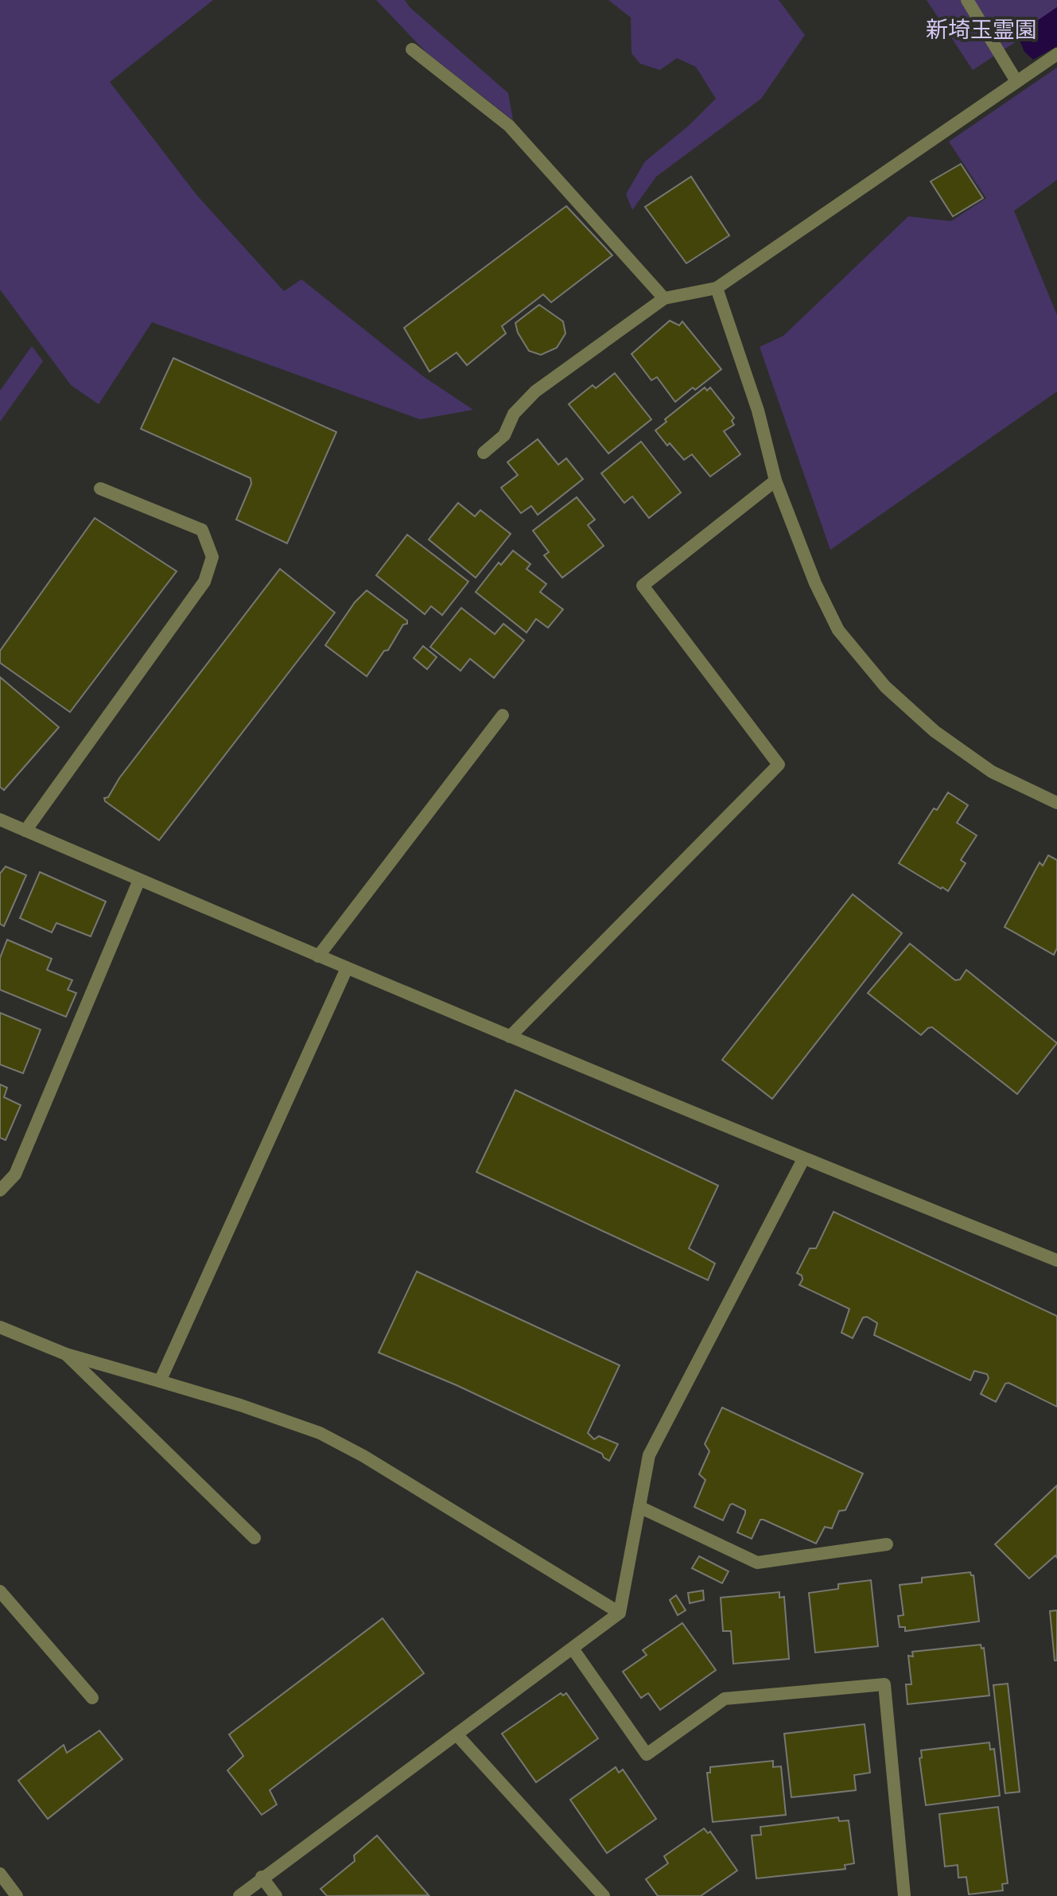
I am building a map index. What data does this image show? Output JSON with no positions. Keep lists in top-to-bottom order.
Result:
{
  "parks": ["新埼玉霊園"]
}
